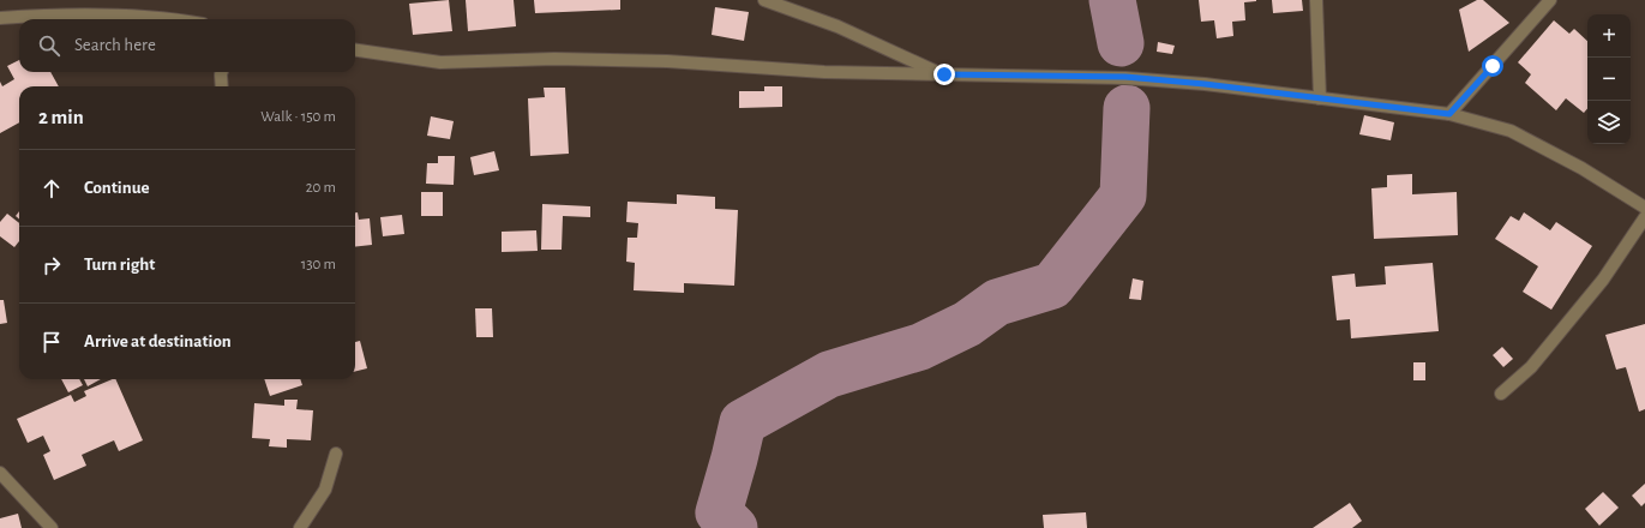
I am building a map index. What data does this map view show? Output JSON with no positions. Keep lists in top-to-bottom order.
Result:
{
  "page": {
    "map_buttons": ["+", "−"],
    "search": "Search here",
    "heading": ["2 min", "Walk · 150 m"],
    "list": [
      ["Continue", "20 m"],
      ["Turn right", "130 m"],
      "Arrive at destination"
    ]
  }
}
